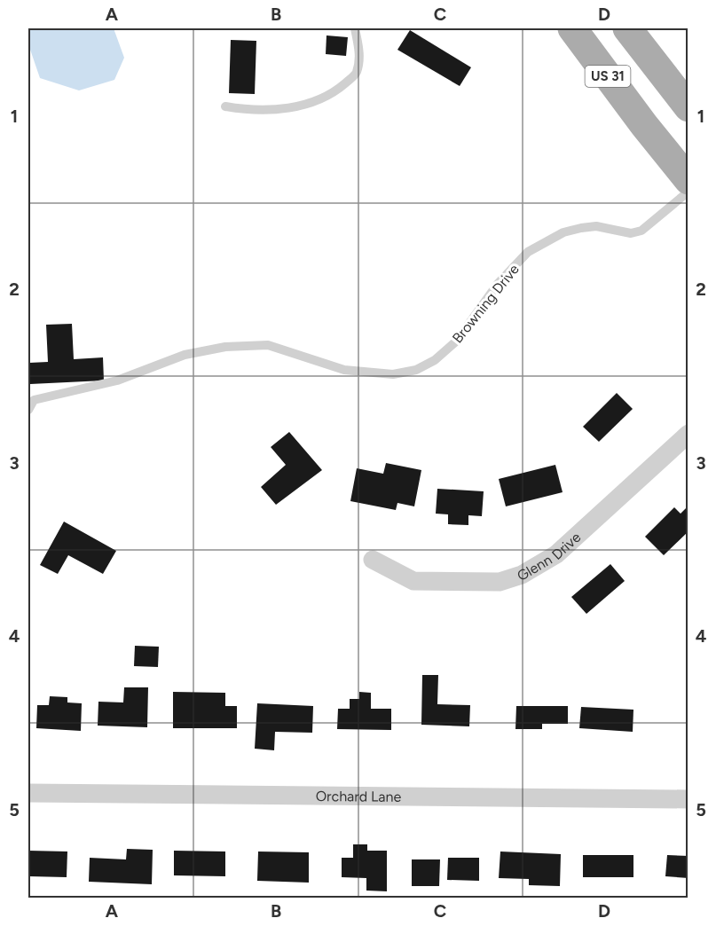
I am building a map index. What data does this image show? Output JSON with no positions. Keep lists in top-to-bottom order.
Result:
{
  "streets": {
    "main road": ["US 31"],
    "street": ["Glenn Drive", "Orchard Lane"],
    "lane": ["Browning Drive"]
  },
  "grid": {
    "columns": [
      "A",
      "B",
      "C",
      "D"
    ],
    "rows": [
      "1",
      "2",
      "3",
      "4",
      "5"
    ]
  }
}
